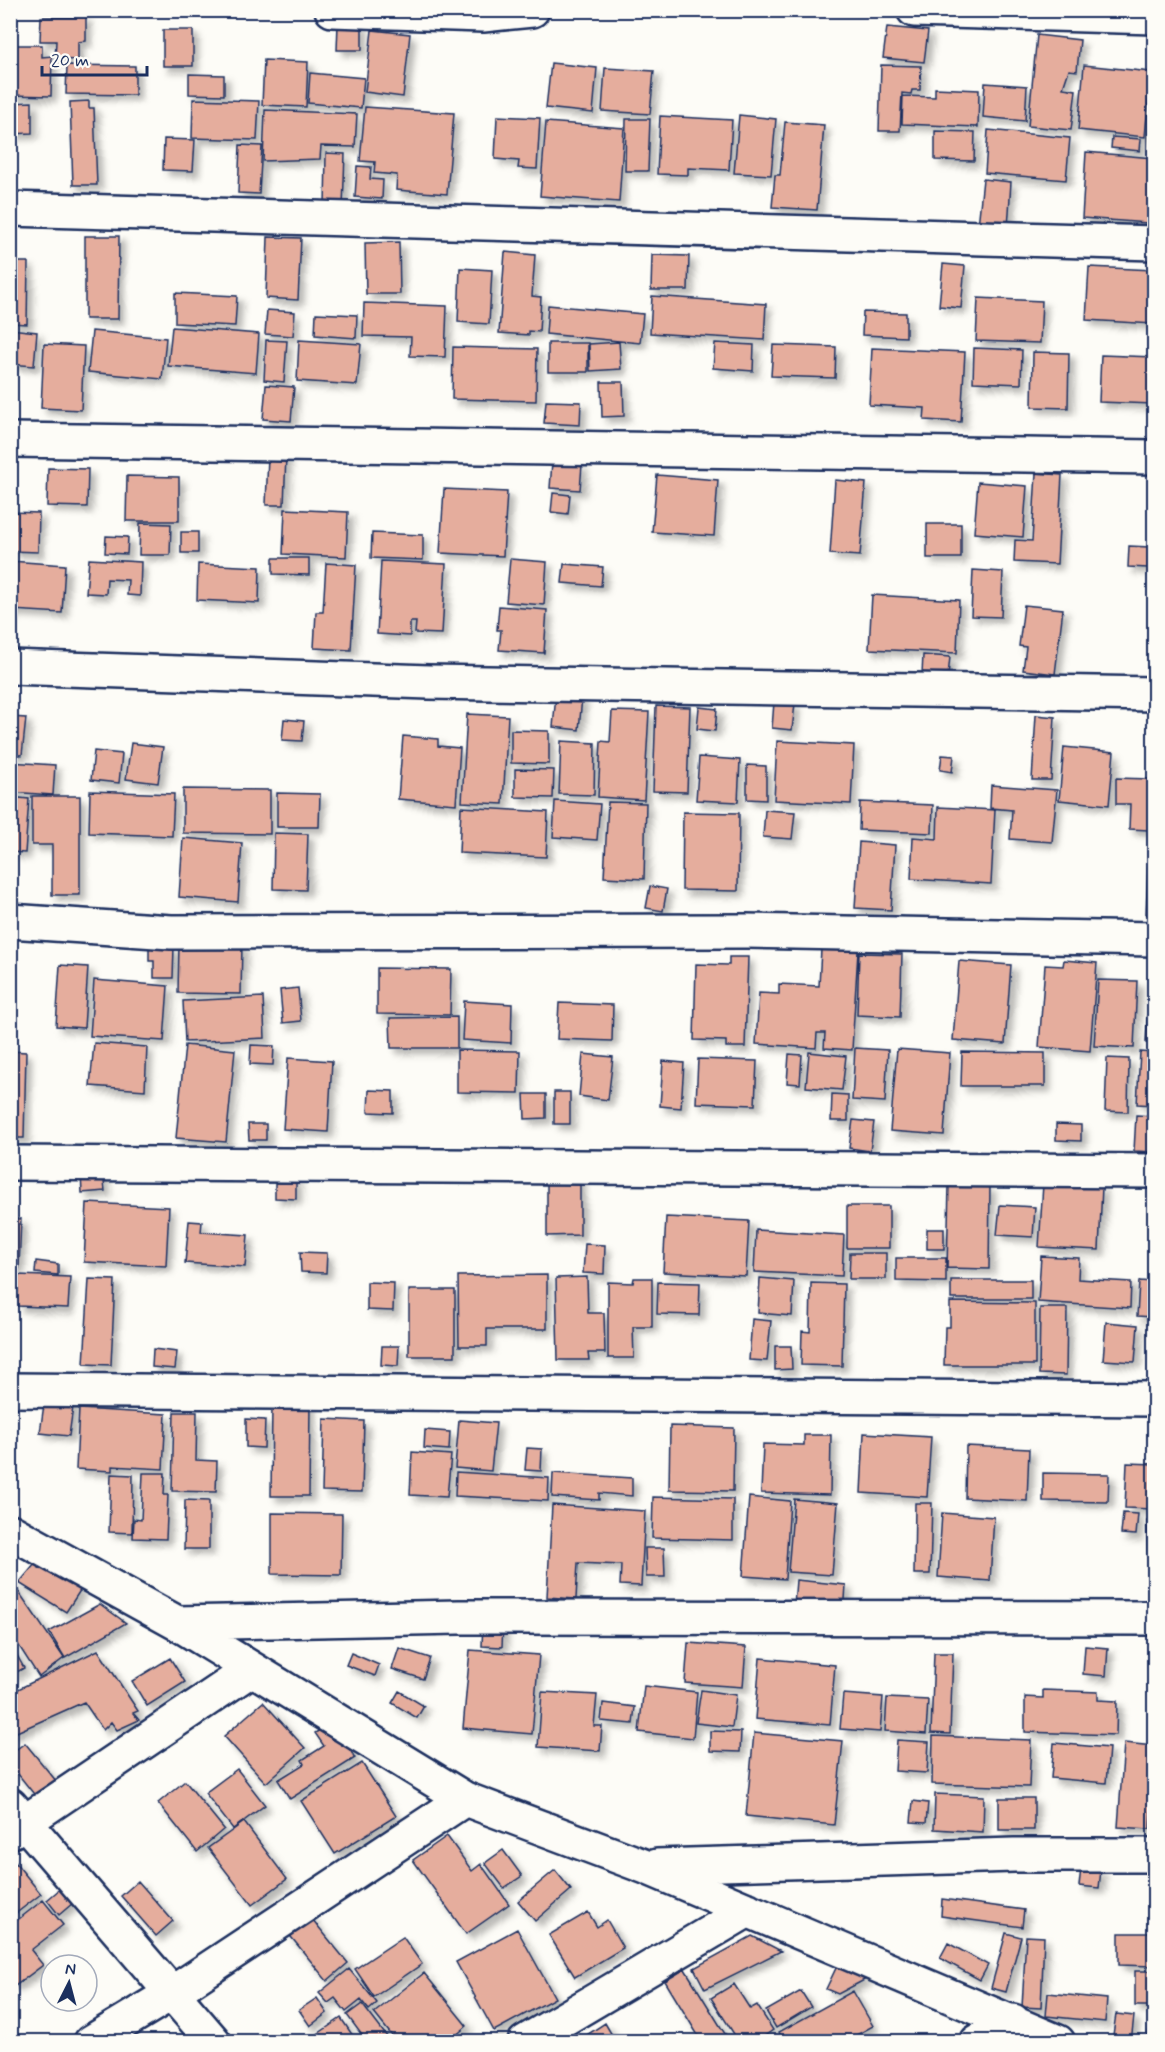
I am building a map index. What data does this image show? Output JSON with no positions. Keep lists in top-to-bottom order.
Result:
{
  "scale_bar": "20 m",
  "north": "top"
}
